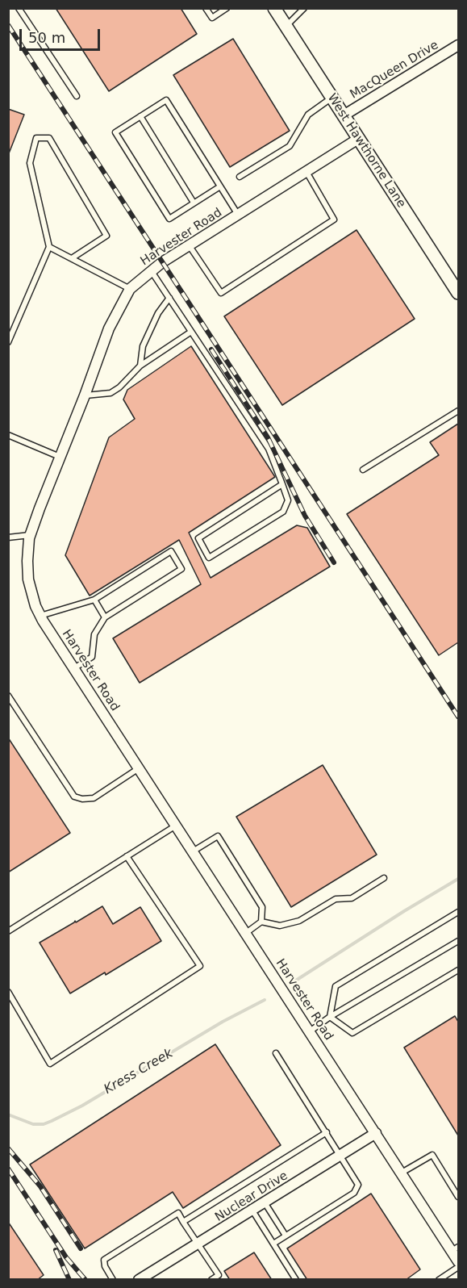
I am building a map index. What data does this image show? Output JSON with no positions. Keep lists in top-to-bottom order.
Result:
{
  "streets": {
    "street": [
      "MacQueen Drive",
      "West Hawthorne Lane",
      "Harvester Road",
      "Nuclear Drive"
    ]
  },
  "crossings": [
    ["MacQueen Drive", "West Hawthorne Lane"],
    ["West Hawthorne Lane", "Harvester Road"],
    ["Harvester Road", "Nuclear Drive"]
  ],
  "water": ["Kress Creek"],
  "scale_bar": "50 m"
}
